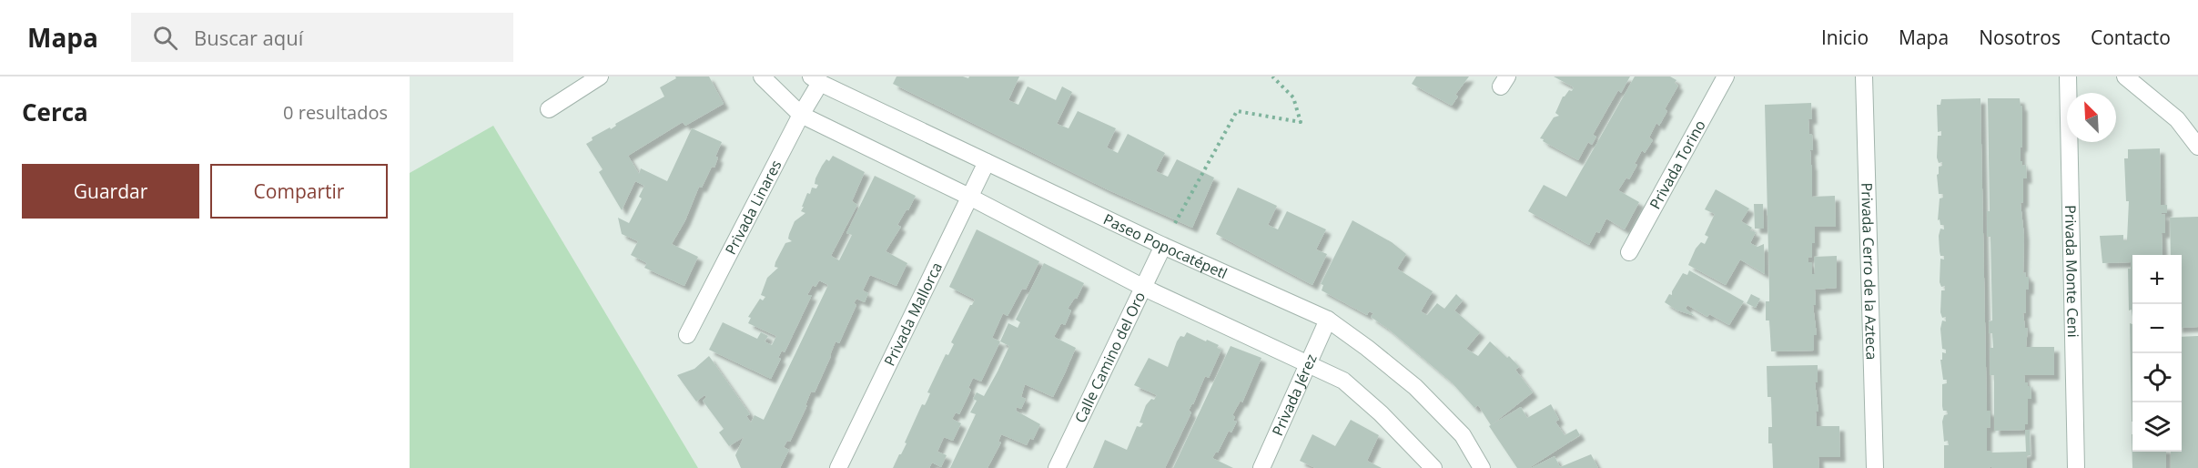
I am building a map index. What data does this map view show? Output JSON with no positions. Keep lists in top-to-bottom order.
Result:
{
  "streets": {
    "street": [
      "Privada Torino",
      "Privada Linares",
      "Paseo Popocatépetl",
      "Privada Cerro de la Azteca",
      "Privada Monte Ceni",
      "Privada Mallorca",
      "Calle Camino del Oro",
      "Privada Jérez"
    ]
  },
  "crossings": [
    ["Privada Linares", "Paseo Popocatépetl"],
    ["Paseo Popocatépetl", "Privada Mallorca"],
    ["Paseo Popocatépetl", "Calle Camino del Oro"],
    ["Paseo Popocatépetl", "Privada Jérez"]
  ],
  "north": "top left",
  "page": {
    "header": "Mapa",
    "search": "Buscar aquí",
    "nav": [
      "Inicio",
      "Mapa",
      "Nosotros",
      "Contacto"
    ],
    "heading": ["Cerca", "0 resultados"],
    "buttons": ["Guardar", "Compartir"],
    "map_buttons": ["+", "−"]
  }
}
